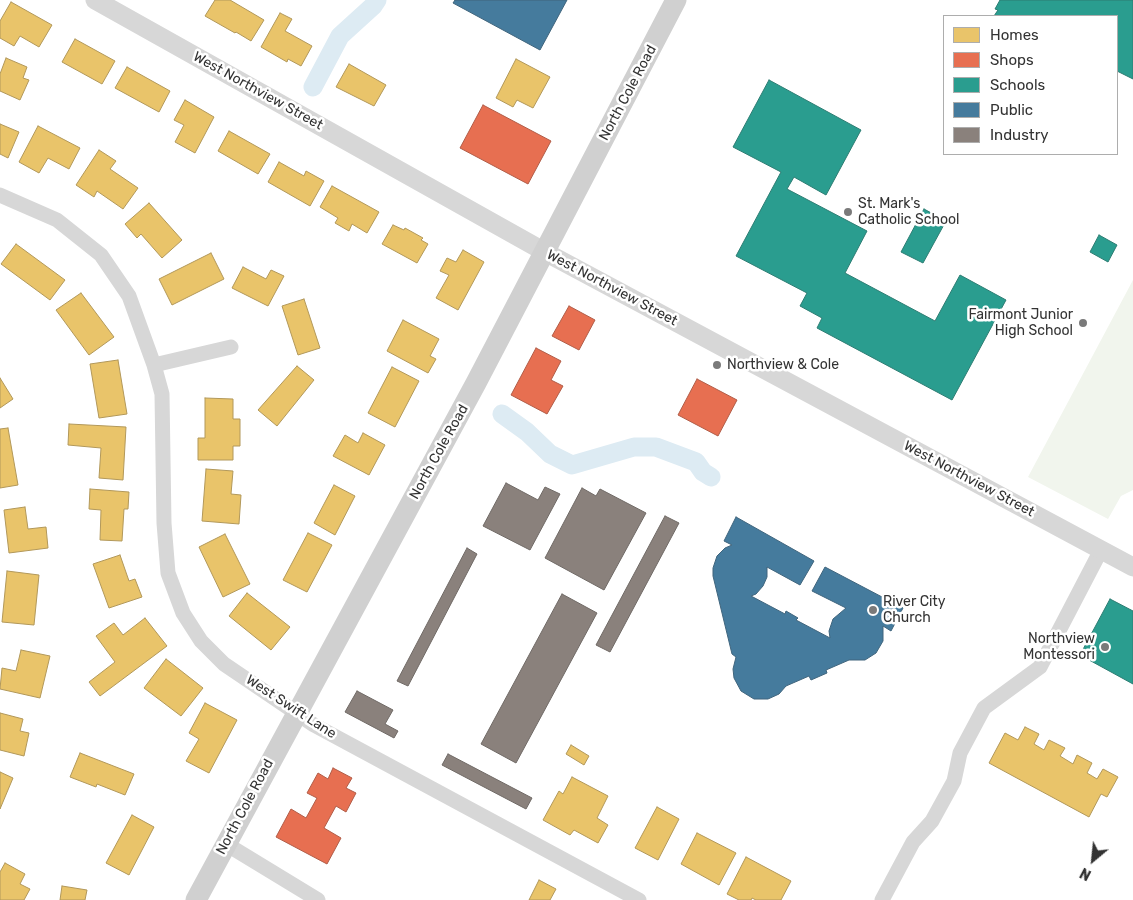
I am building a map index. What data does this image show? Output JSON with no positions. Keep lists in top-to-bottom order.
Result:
{
  "streets": {
    "main road": ["North Cole Road"],
    "street": ["West Northview Street", "West Swift Lane"]
  },
  "crossings": [
    ["West Northview Street", "North Cole Road"],
    ["North Cole Road", "West Swift Lane"]
  ],
  "places": [
    "St. Mark's Catholic School",
    "Fairmont Junior High School",
    "Northview & Cole",
    "River City Church",
    "Northview Montessori"
  ],
  "legend": [
    "Homes",
    "Shops",
    "Schools",
    "Public",
    "Industry"
  ],
  "north": "bottom left"
}
